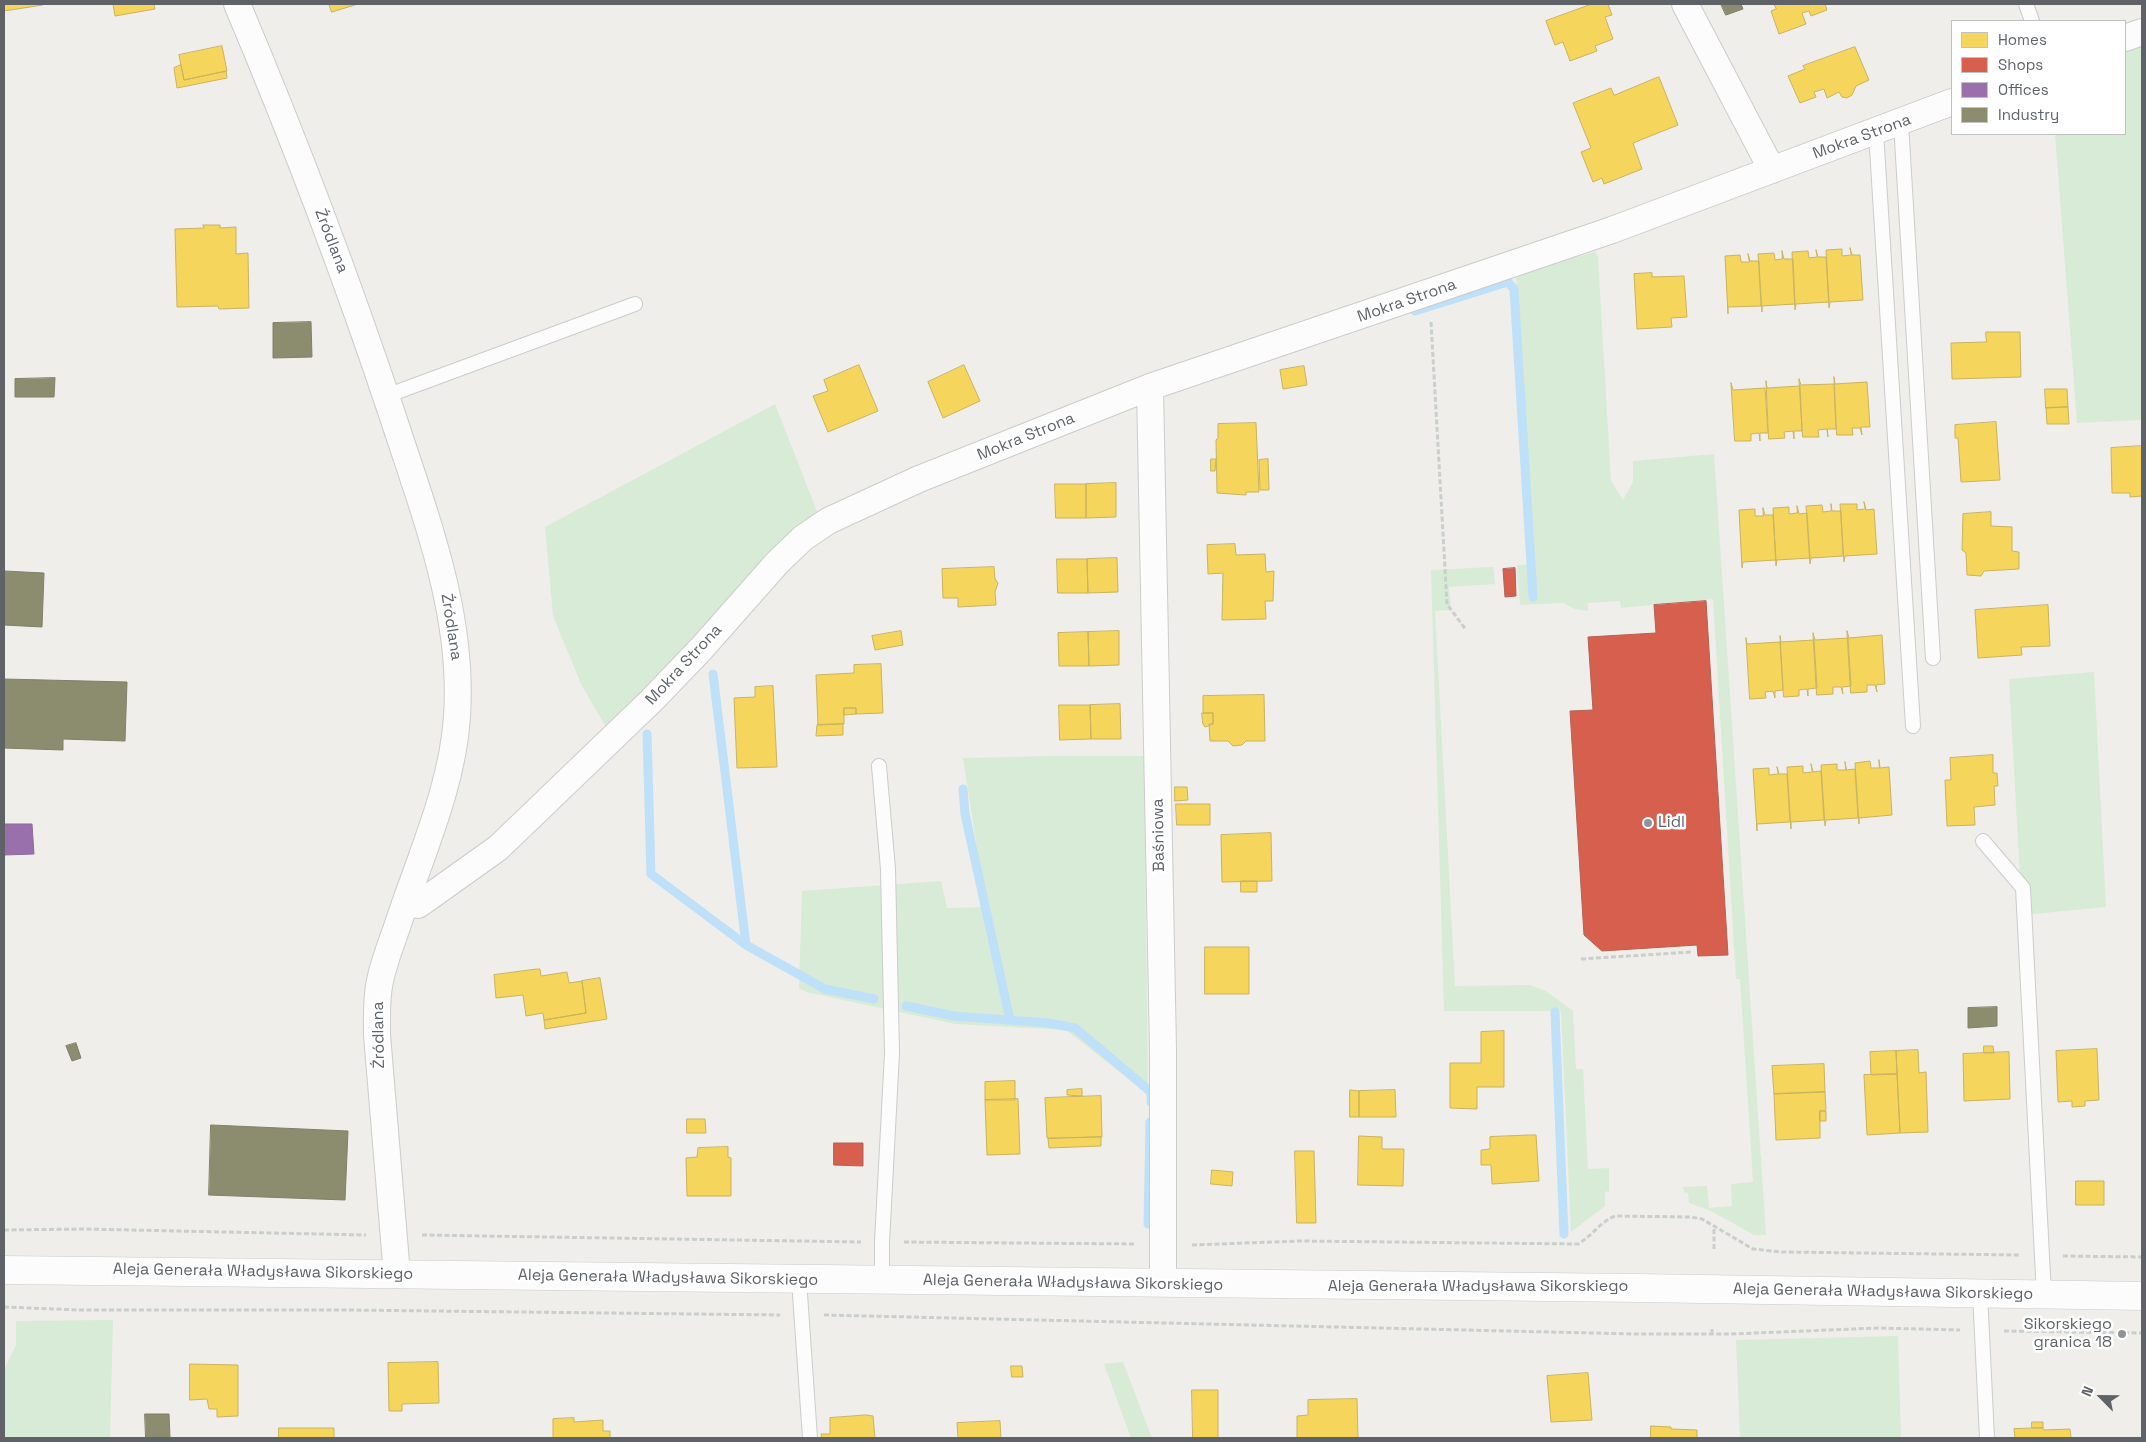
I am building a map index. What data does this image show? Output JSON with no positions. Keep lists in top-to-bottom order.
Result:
{
  "streets": {
    "main road": ["Aleja Generała Władysława Sikorskiego"],
    "street": ["Mokra Strona", "Źródlana", "Baśniowa"]
  },
  "crossings": [
    ["Mokra Strona", "Źródlana"],
    ["Mokra Strona", "Baśniowa"],
    ["Źródlana", "Aleja Generała Władysława Sikorskiego"],
    ["Baśniowa", "Aleja Generała Władysława Sikorskiego"]
  ],
  "places": ["Lidl", "Sikorskiego granica 18"],
  "legend": [
    "Homes",
    "Shops",
    "Offices",
    "Industry"
  ],
  "north": "top left"
}
